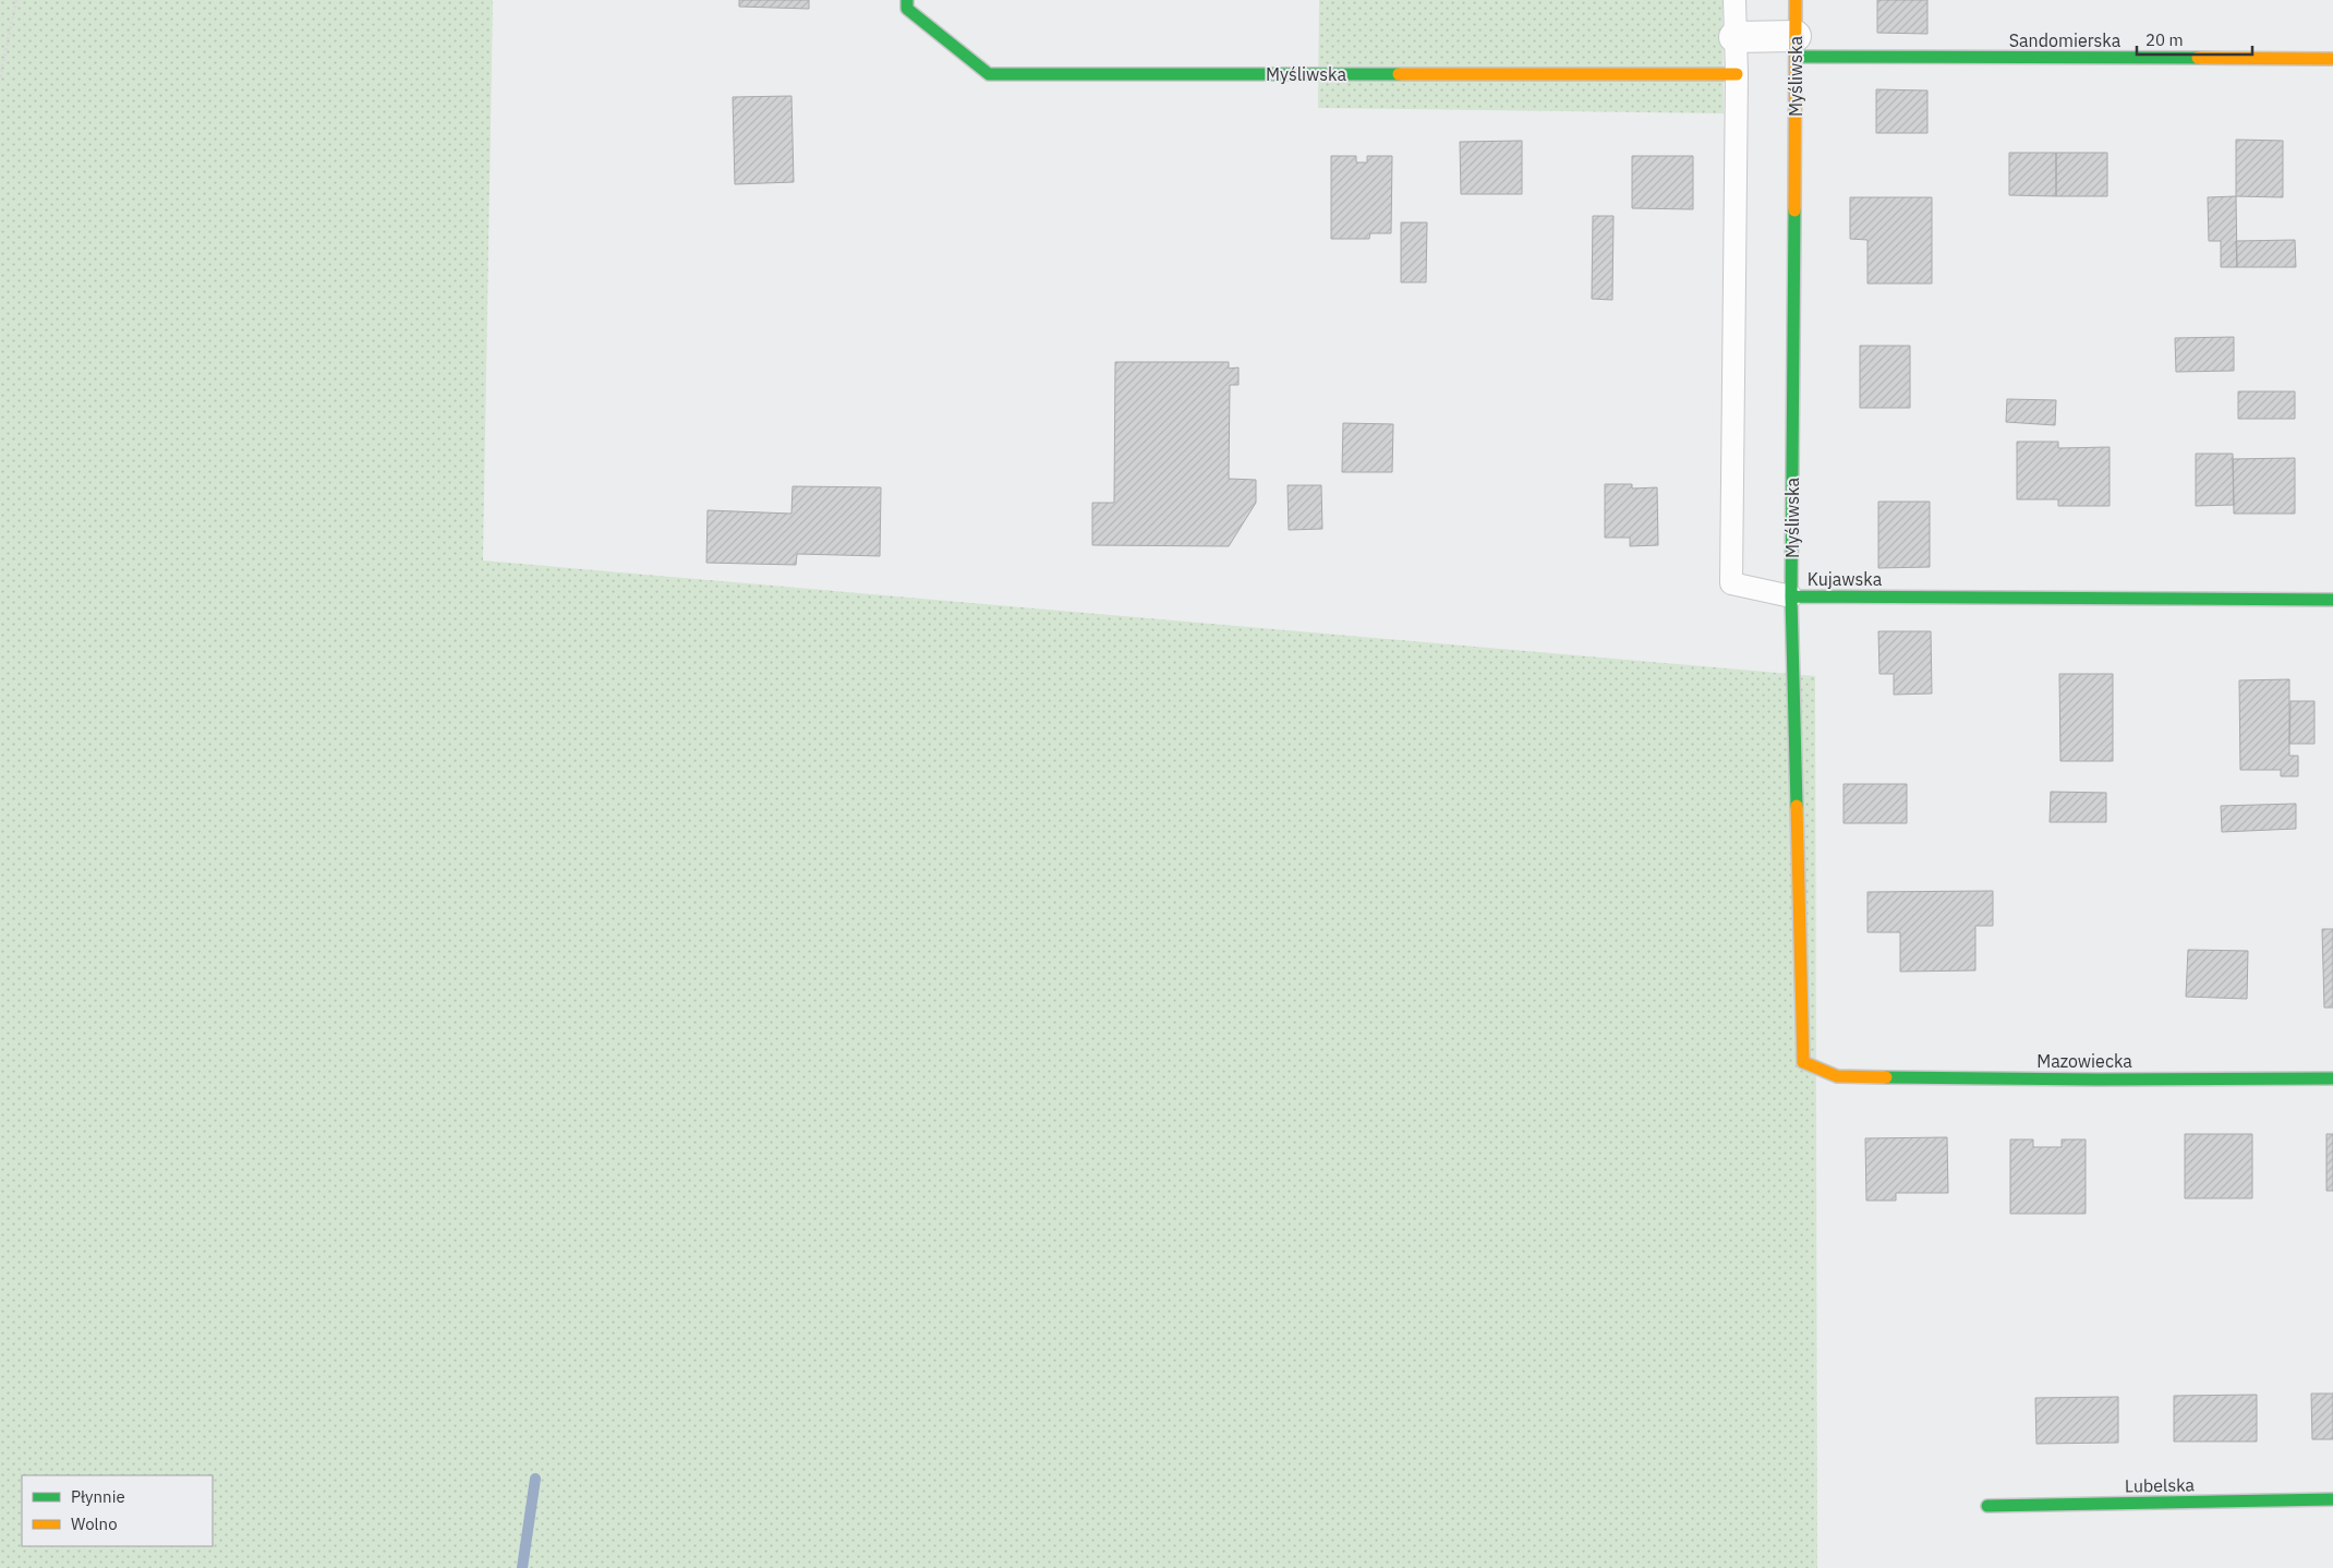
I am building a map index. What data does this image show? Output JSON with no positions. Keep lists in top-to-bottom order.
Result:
{
  "streets": {
    "street": [
      "Sandomierska",
      "Myśliwska",
      "Kujawska",
      "Mazowiecka",
      "Lubelska"
    ]
  },
  "crossings": [
    ["Sandomierska", "Myśliwska"],
    ["Myśliwska", "Kujawska"],
    ["Kujawska", "Mazowiecka"]
  ],
  "legend": ["Płynnie", "Wolno"],
  "scale_bar": "20 m"
}
